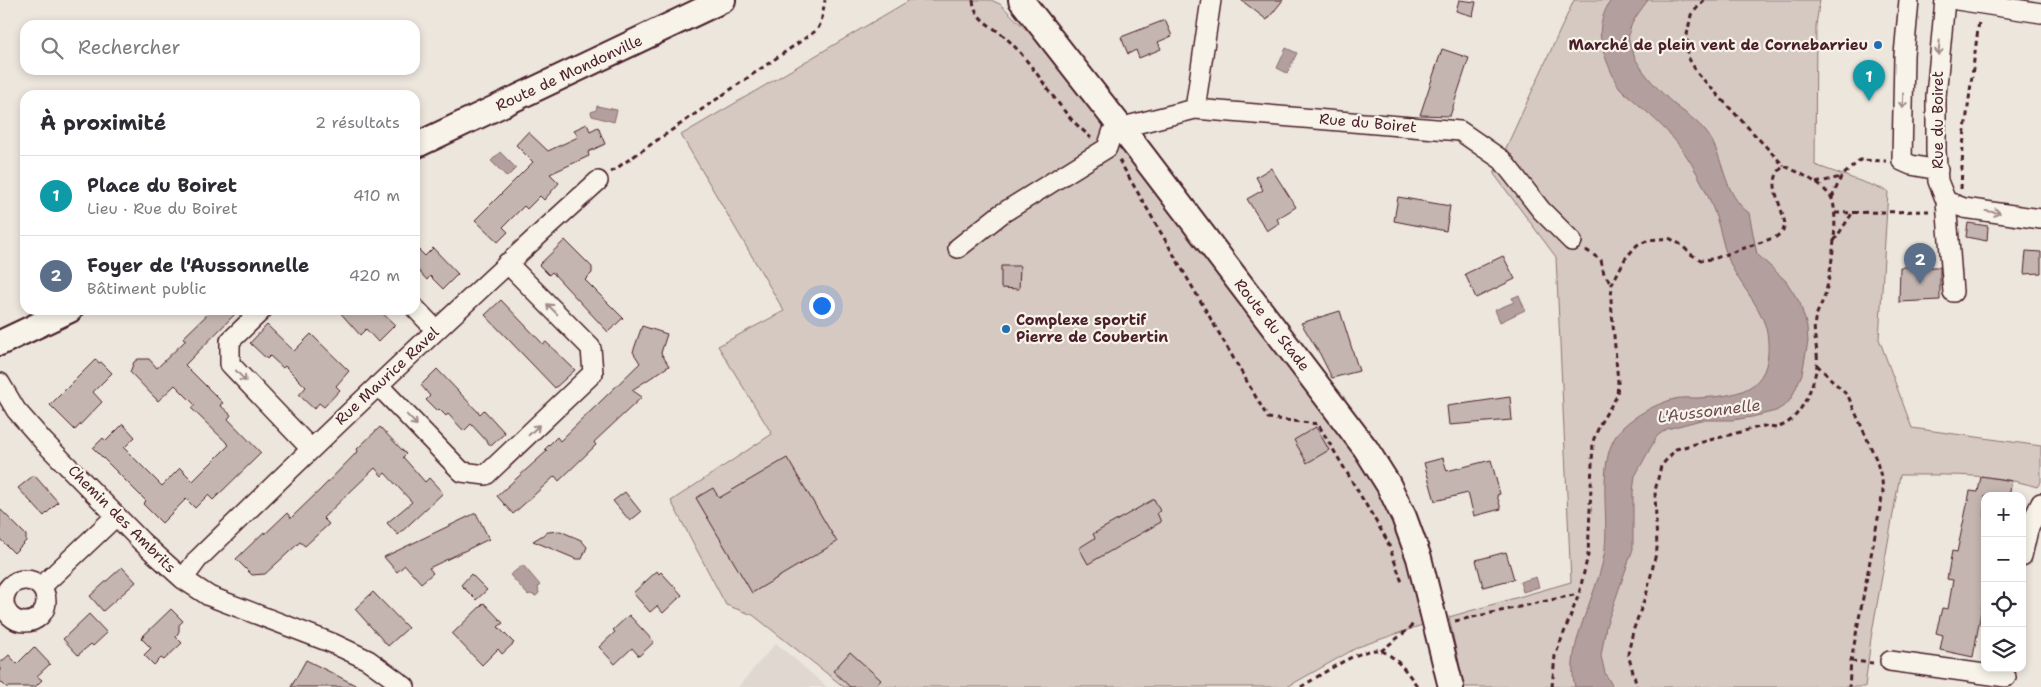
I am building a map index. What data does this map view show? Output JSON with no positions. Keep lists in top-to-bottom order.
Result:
{
  "streets": {
    "main road": ["Route de Mondonville", "Route du Stade"],
    "street": ["Rue du Boiret", "Rue Maurice Ravel", "Chemin des Ambrits"]
  },
  "crossings": [
    ["Rue du Boiret", "Route du Stade"],
    ["Rue Maurice Ravel", "Chemin des Ambrits"]
  ],
  "water": ["L'Aussonnelle"],
  "places": ["Marché de plein vent de Cornebarrieu", "Complexe sportif Pierre de Coubertin"],
  "page": {
    "search": "Rechercher",
    "pins": ["1", "2"],
    "heading": ["À proximité", "2 résultats"],
    "list": [
      {
        "mark": "1",
        "name": "Place du Boiret",
        "note": "Lieu · Rue du Boiret",
        "value": "410 m"
      },
      {
        "mark": "2",
        "name": "Foyer de l'Aussonnelle",
        "note": "Bâtiment public",
        "value": "420 m"
      }
    ],
    "map_buttons": ["+", "−"]
  }
}
